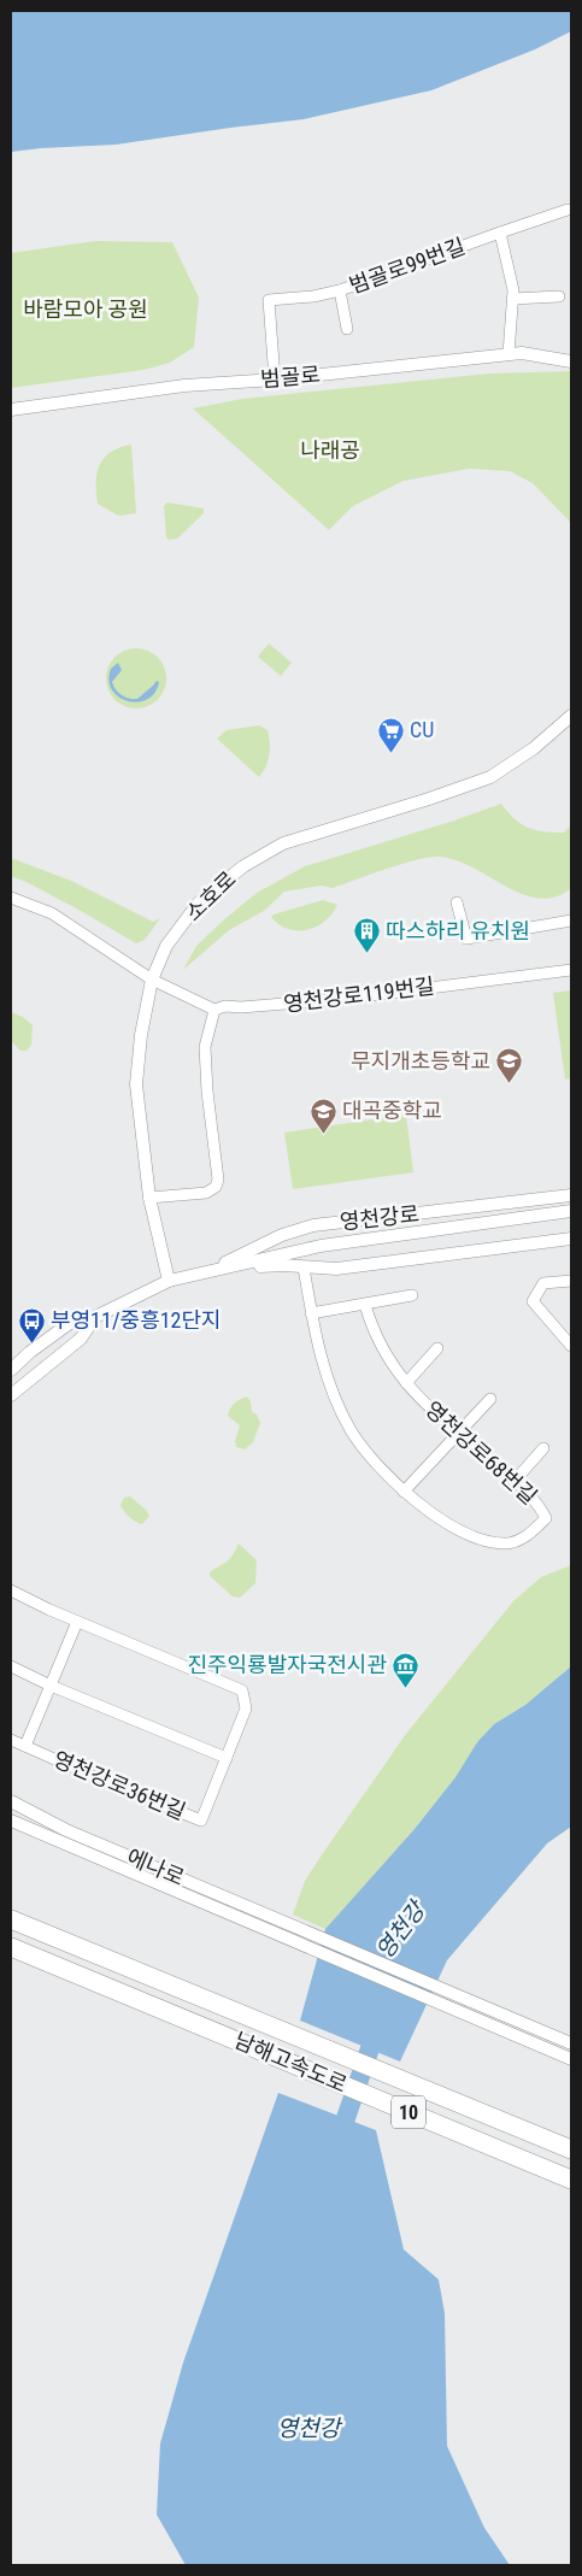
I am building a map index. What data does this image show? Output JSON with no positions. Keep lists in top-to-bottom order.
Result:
{
  "streets": {
    "highway": ["남해고속도로", "10"],
    "street": [
      "범골로99번길",
      "범골로",
      "소호로",
      "영천강로119번길",
      "영천강로",
      "영천강로68번길",
      "영천강로36번길",
      "에나로"
    ]
  },
  "crossings": [
    ["범골로99번길", "범골로"],
    ["소호로", "영천강로"],
    ["영천강로", "영천강로68번길"]
  ],
  "water": ["영천강"],
  "parks": ["바람모아 공원", "나래공"],
  "places": {
    "supermarket": ["CU"],
    "building": ["따스하리 유치원"],
    "school or university": ["무지개초등학교", "대곡중학교"],
    "bus stop": ["부영11/중흥12단지"],
    "museum": ["진주익룡발자국전시관"]
  }
}
